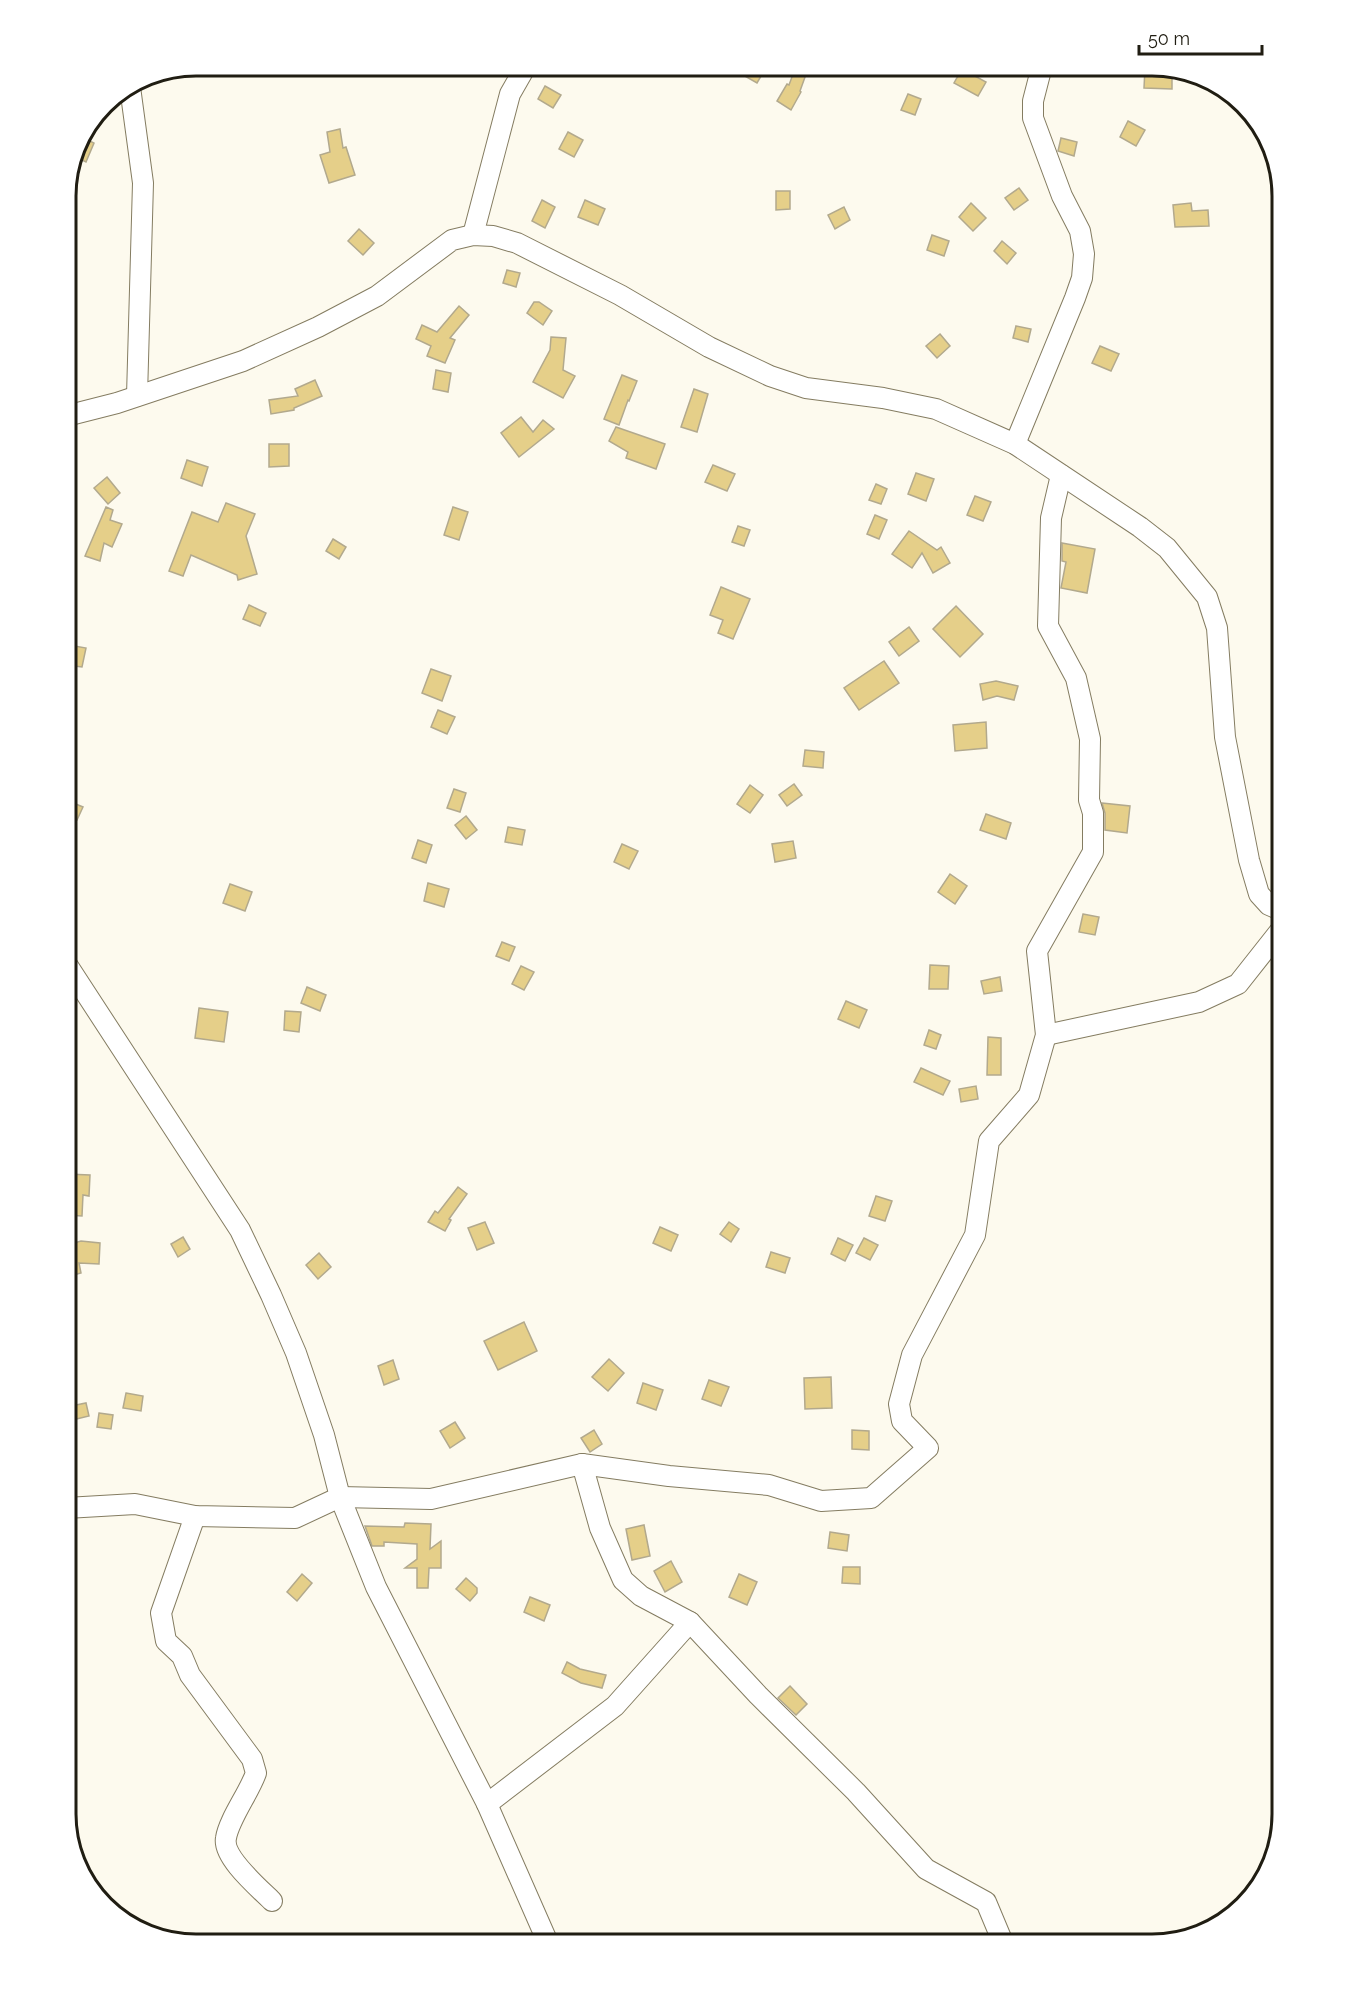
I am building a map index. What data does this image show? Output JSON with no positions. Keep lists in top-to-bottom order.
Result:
{
  "scale_bar": "50 m"
}
